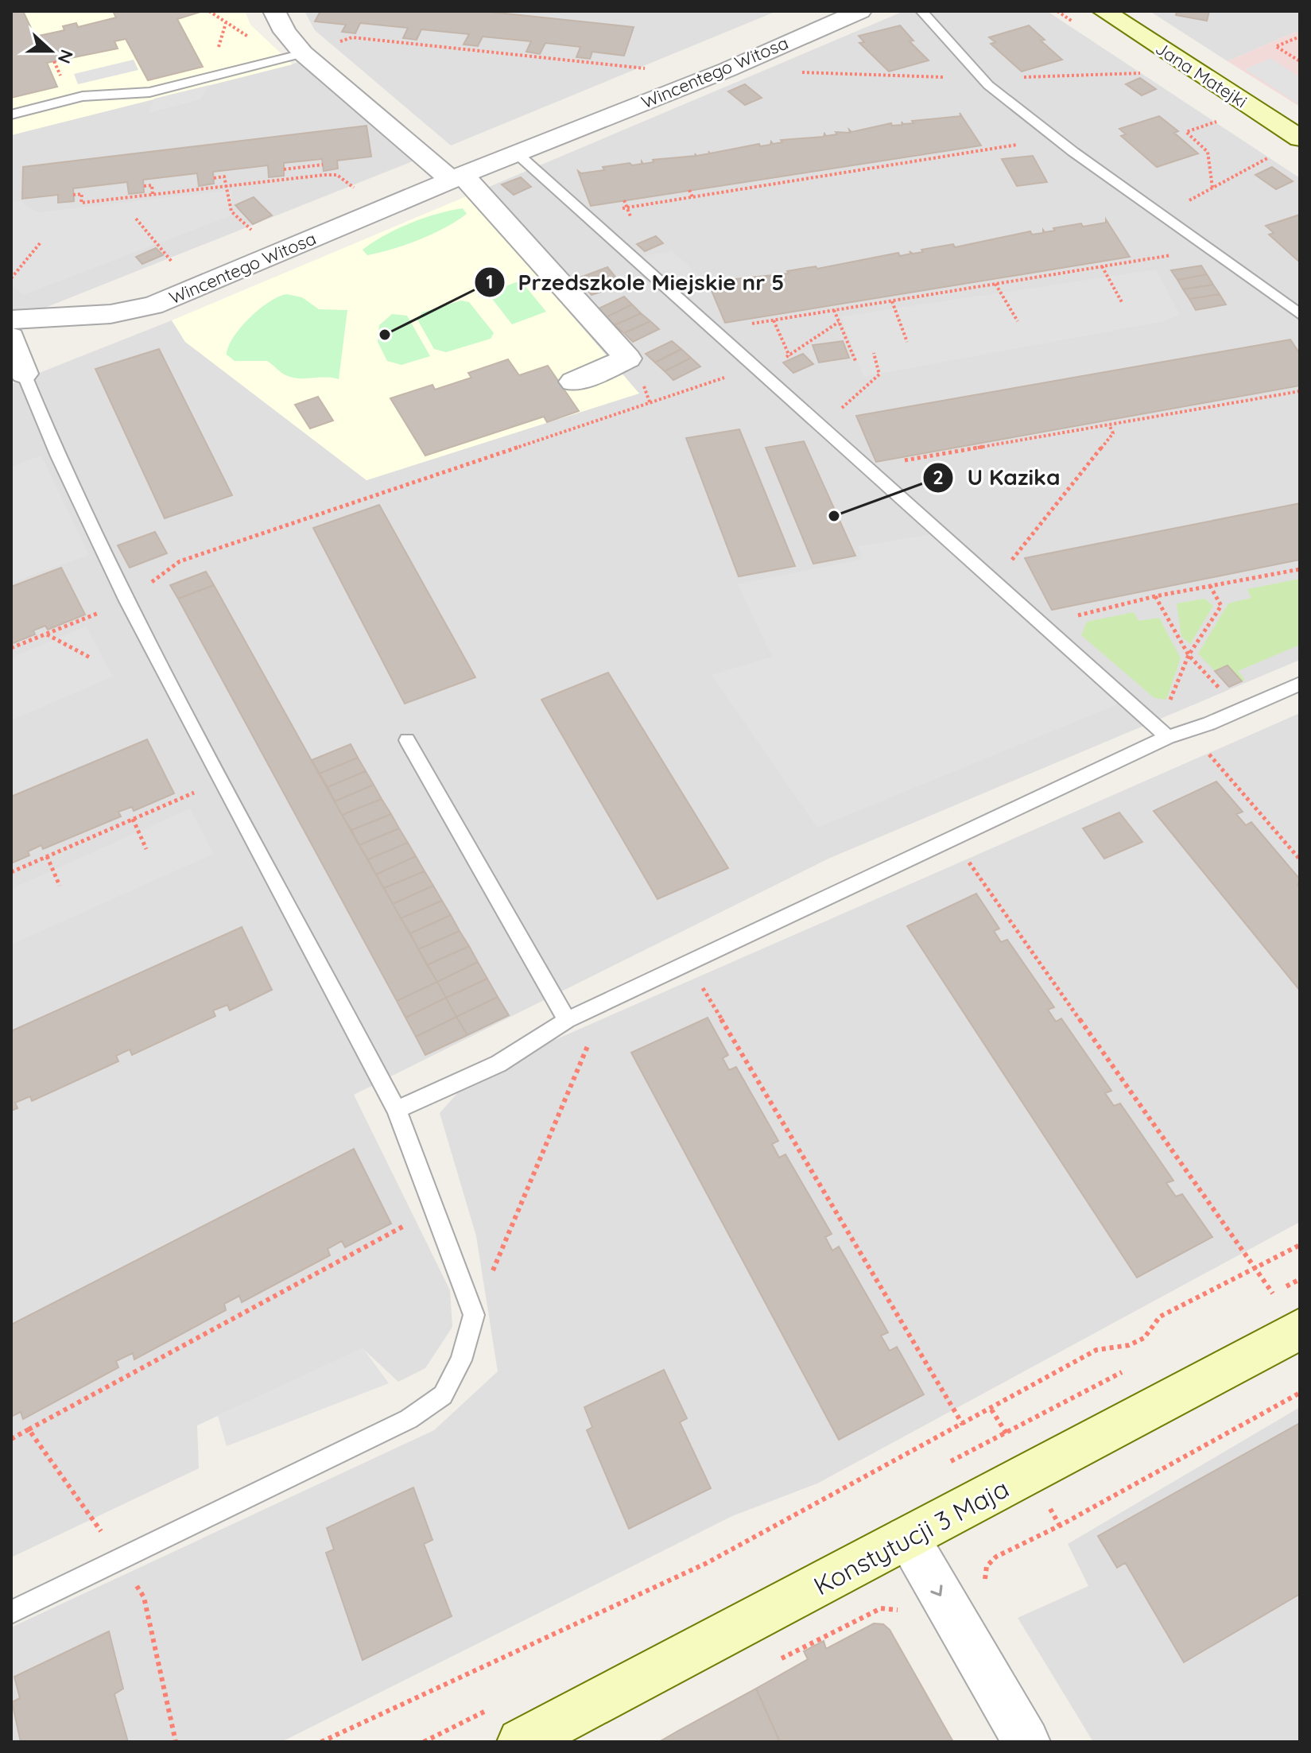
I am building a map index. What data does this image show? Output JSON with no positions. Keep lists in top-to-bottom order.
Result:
{
  "streets": {
    "street": ["Wincentego Witosa", "Jana Matejki", "Konstytucji 3 Maja"]
  },
  "places": ["Przedszkole Miejskie nr 5", "U Kazika"],
  "north": "right"
}
